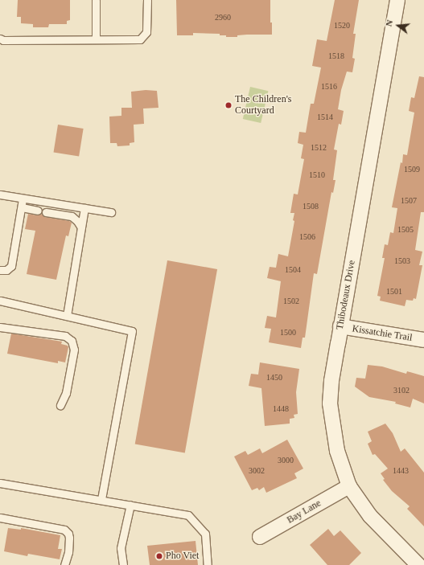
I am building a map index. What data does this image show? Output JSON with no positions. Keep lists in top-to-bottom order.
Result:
{
  "streets": {
    "street": ["Thibodeaux Drive", "Kissatchie Trail", "Bay Lane"]
  },
  "crossings": [
    ["Thibodeaux Drive", "Kissatchie Trail"],
    ["Thibodeaux Drive", "Bay Lane"]
  ],
  "places": ["The Children's Courtyard", "Pho Viet"],
  "house_numbers": [
    "2960",
    "1520",
    "1518",
    "1516",
    "1514",
    "1512",
    "1509",
    "1510",
    "1507",
    "1508",
    "1505",
    "1506",
    "1503",
    "1504",
    "1501",
    "1502",
    "1500",
    "1450",
    "3102",
    "1448",
    "3000",
    "3002",
    "1443"
  ],
  "north": "left"
}
